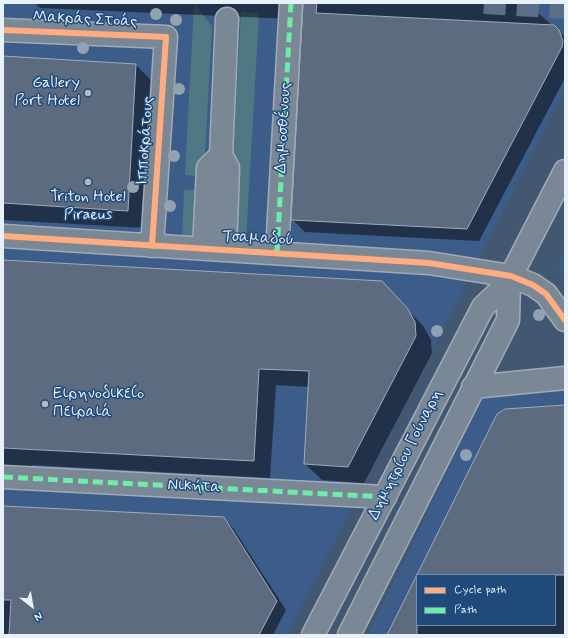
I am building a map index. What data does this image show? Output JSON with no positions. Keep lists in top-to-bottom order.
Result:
{
  "streets": {
    "street": [
      "Μακράς Στοάς",
      "Δημοσθένους",
      "Ιπποκράτους",
      "Τσαμαδού",
      "Δημητρίου Γούναρη",
      "Νικήτα"
    ]
  },
  "crossings": [
    ["Μακράς Στοάς", "Ιπποκράτους"],
    ["Δημοσθένους", "Τσαμαδού"],
    ["Ιπποκράτους", "Τσαμαδού"],
    ["Τσαμαδού", "Δημητρίου Γούναρη"],
    ["Δημητρίου Γούναρη", "Νικήτα"]
  ],
  "places": ["Gallery Port Hotel", "Triton Hotel Piraeus", "Ειρηνοδικείο Πειραιά"],
  "legend": ["Cycle path", "Path"],
  "north": "bottom right"
}
